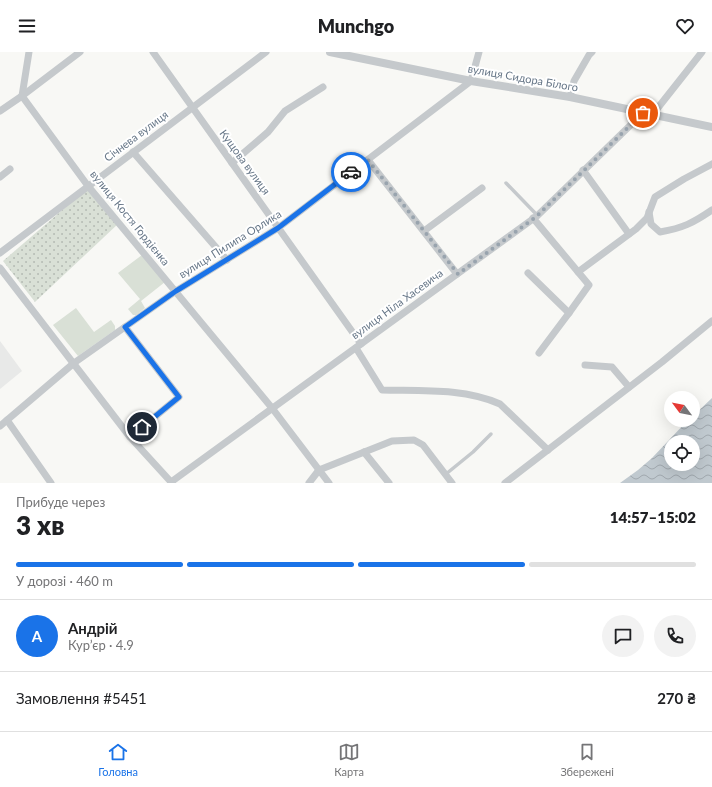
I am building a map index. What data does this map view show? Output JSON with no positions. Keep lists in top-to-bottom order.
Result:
{
  "streets": {
    "street": [
      "вулиця Сидора Білого",
      "Січнева вулиця",
      "Кущова вулиця",
      "вулиця Костя Гордієнка",
      "вулиця Пилипа Орлика",
      "вулиця Ніла Хасевича"
    ]
  },
  "crossings": [
    ["вулиця Сидора Білого", "вулиця Пилипа Орлика"],
    ["вулиця Сидора Білого", "вулиця Ніла Хасевича"],
    ["Січнева вулиця", "Кущова вулиця"],
    ["Січнева вулиця", "вулиця Костя Гордієнка"],
    ["Кущова вулиця", "вулиця Пилипа Орлика"],
    ["Кущова вулиця", "вулиця Ніла Хасевича"],
    ["вулиця Костя Гордієнка", "вулиця Пилипа Орлика"],
    ["вулиця Костя Гордієнка", "вулиця Ніла Хасевича"]
  ],
  "north": "top left",
  "page": {
    "header": "Munchgo",
    "heading": ["3 хв", "Прибуде через", "14:57–15:02"],
    "panel": [
      "Андрій",
      "Кур’єр · 4.9",
      "Замовлення #5451",
      "270 ₴"
    ],
    "bar": "У дорозі · 460 m",
    "round": "А",
    "tabs": ["Головна", "Карта", "Збережені"]
  }
}
